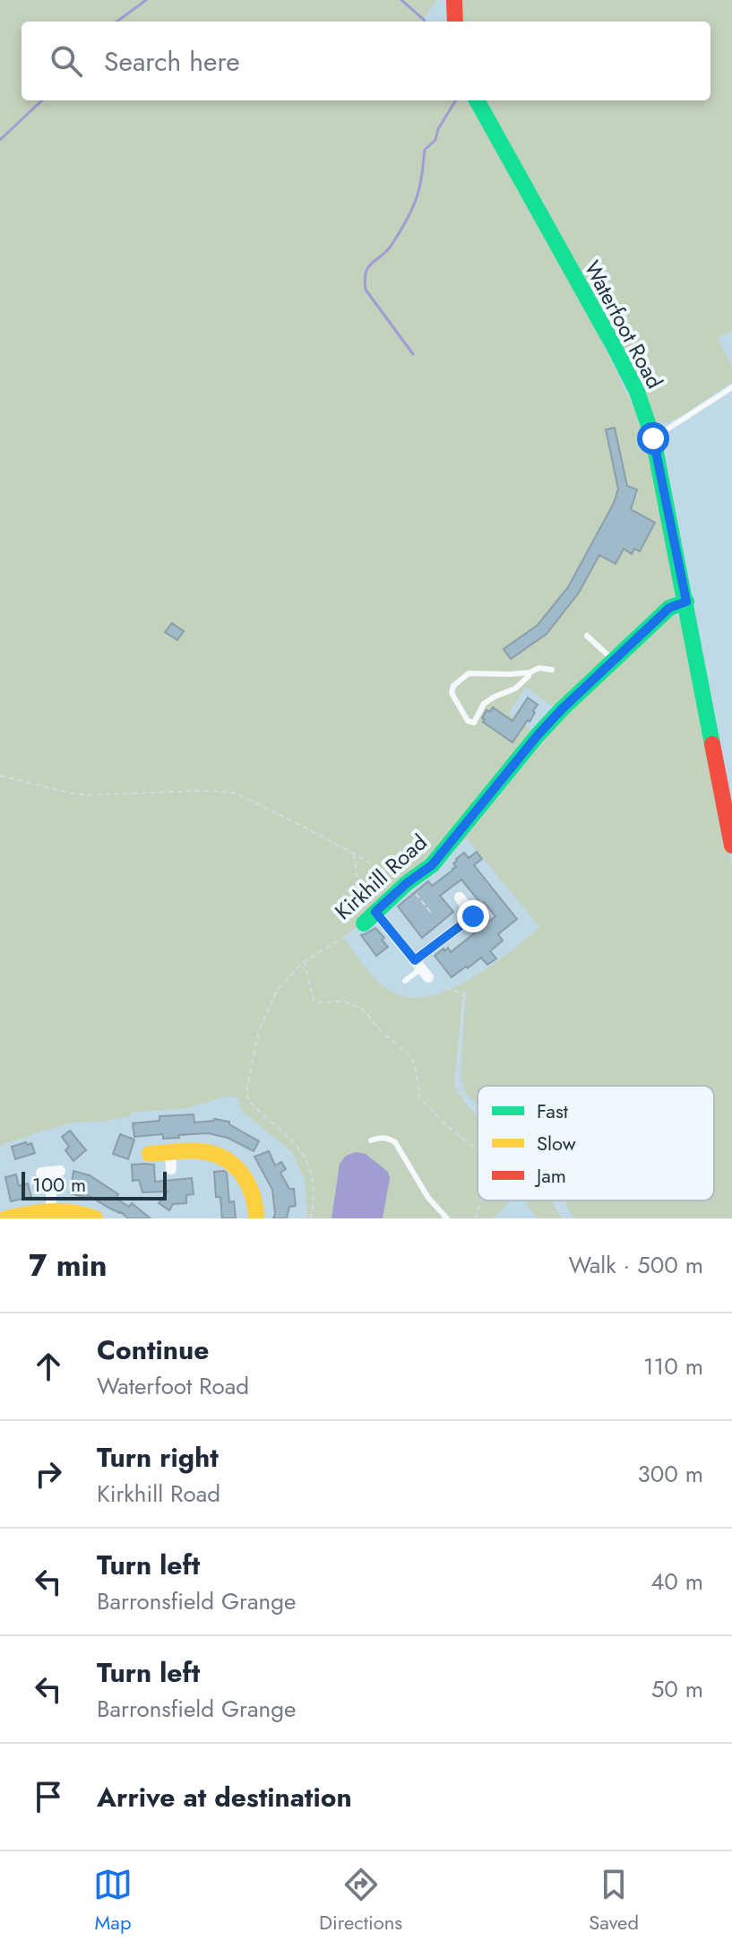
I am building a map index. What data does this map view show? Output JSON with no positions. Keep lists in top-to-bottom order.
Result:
{
  "streets": {
    "street": ["Waterfoot Road", "Kirkhill Road"]
  },
  "crossings": [
    ["Waterfoot Road", "Kirkhill Road"]
  ],
  "legend": ["Fast", "Slow", "Jam"],
  "scale_bar": "100 m",
  "page": {
    "search": "Search here",
    "scale": "100 m",
    "heading": ["7 min", "Walk · 500 m"],
    "list": [
      ["Continue", "Waterfoot Road", "110 m"],
      ["Turn right", "Kirkhill Road", "300 m"],
      ["Turn left", "Barronsfield Grange", "40 m"],
      ["Turn left", "Barronsfield Grange", "50 m"],
      "Arrive at destination"
    ],
    "nav": ["Map", "Directions", "Saved"]
  }
}
